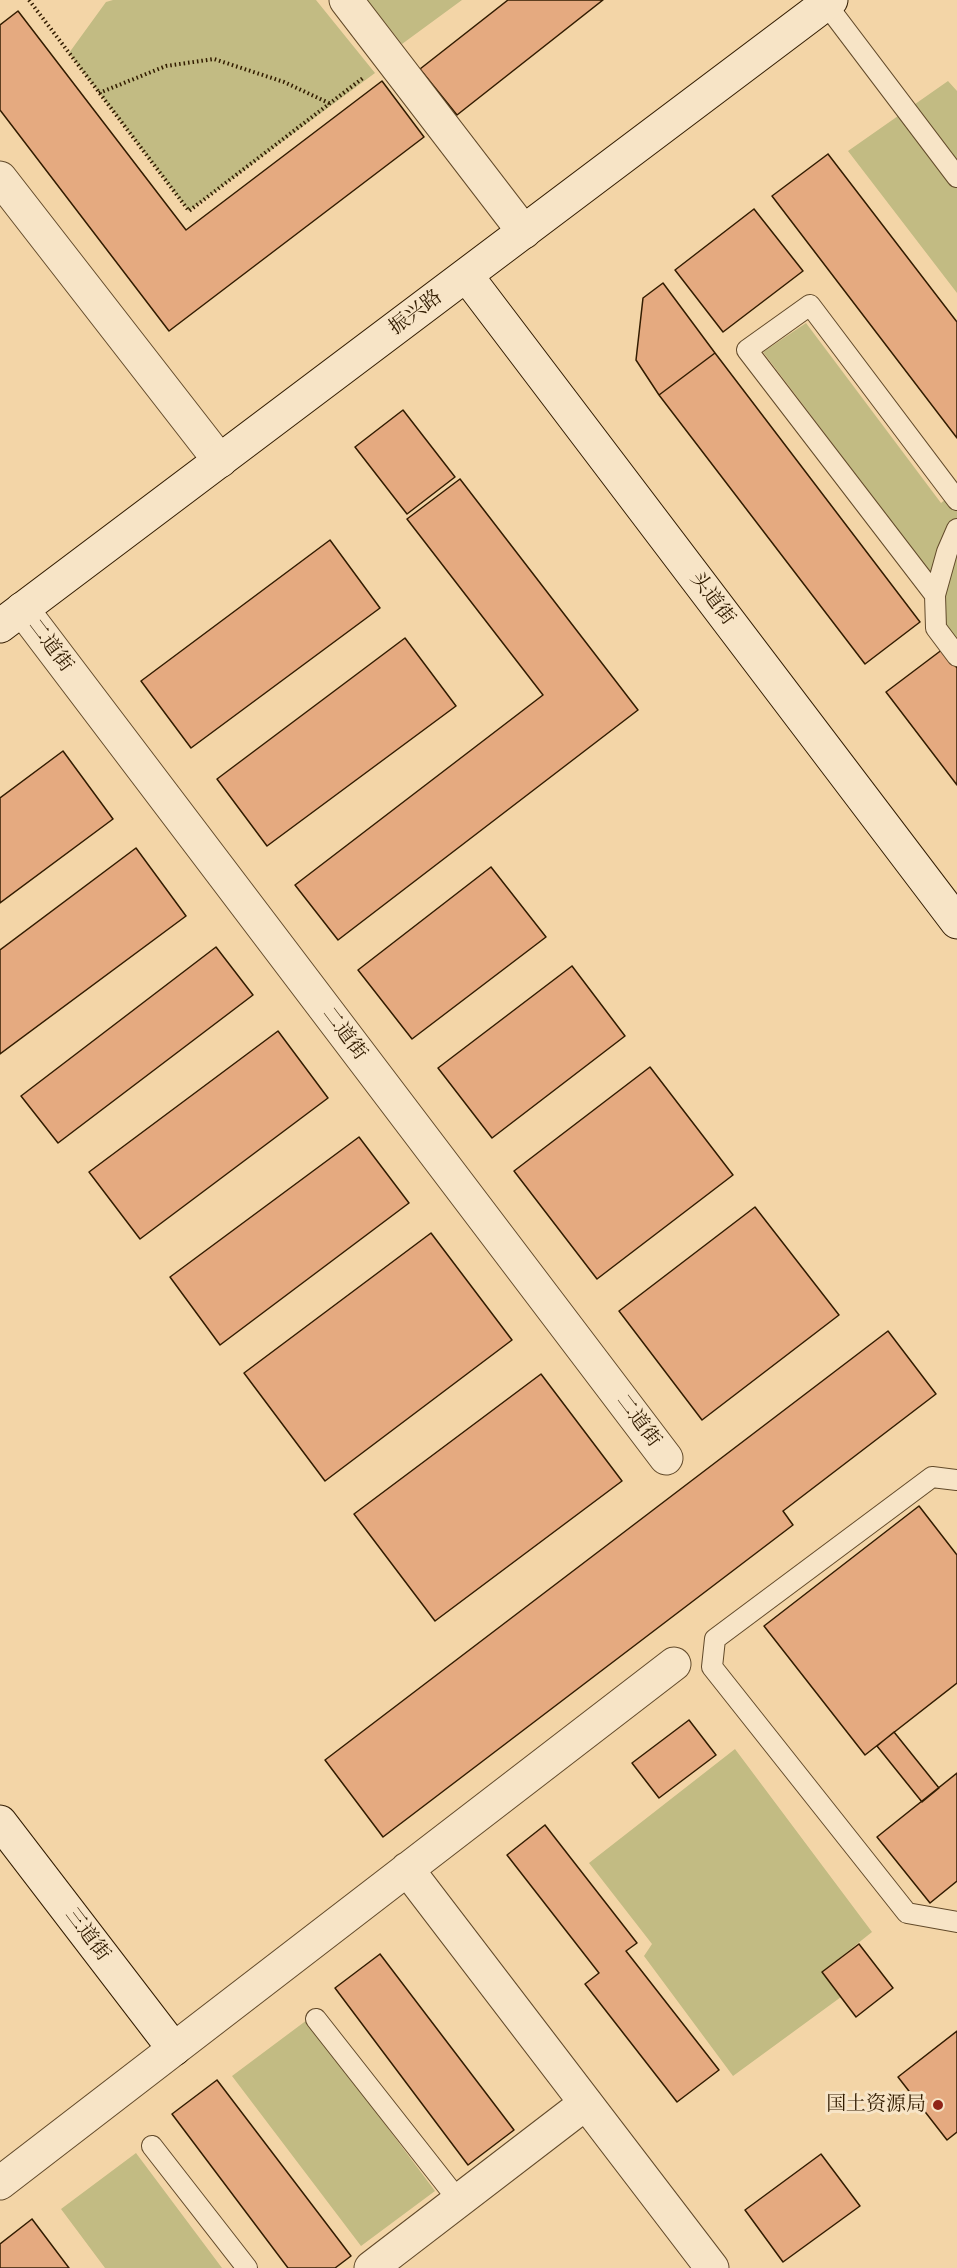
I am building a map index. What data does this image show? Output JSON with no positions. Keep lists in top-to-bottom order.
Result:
{
  "streets": {
    "street": [
      "振兴路",
      "头道街",
      "二道街",
      "三道街"
    ]
  },
  "crossings": [
    ["振兴路", "头道街"],
    ["振兴路", "二道街"]
  ],
  "places": ["国土资源局"]
}
